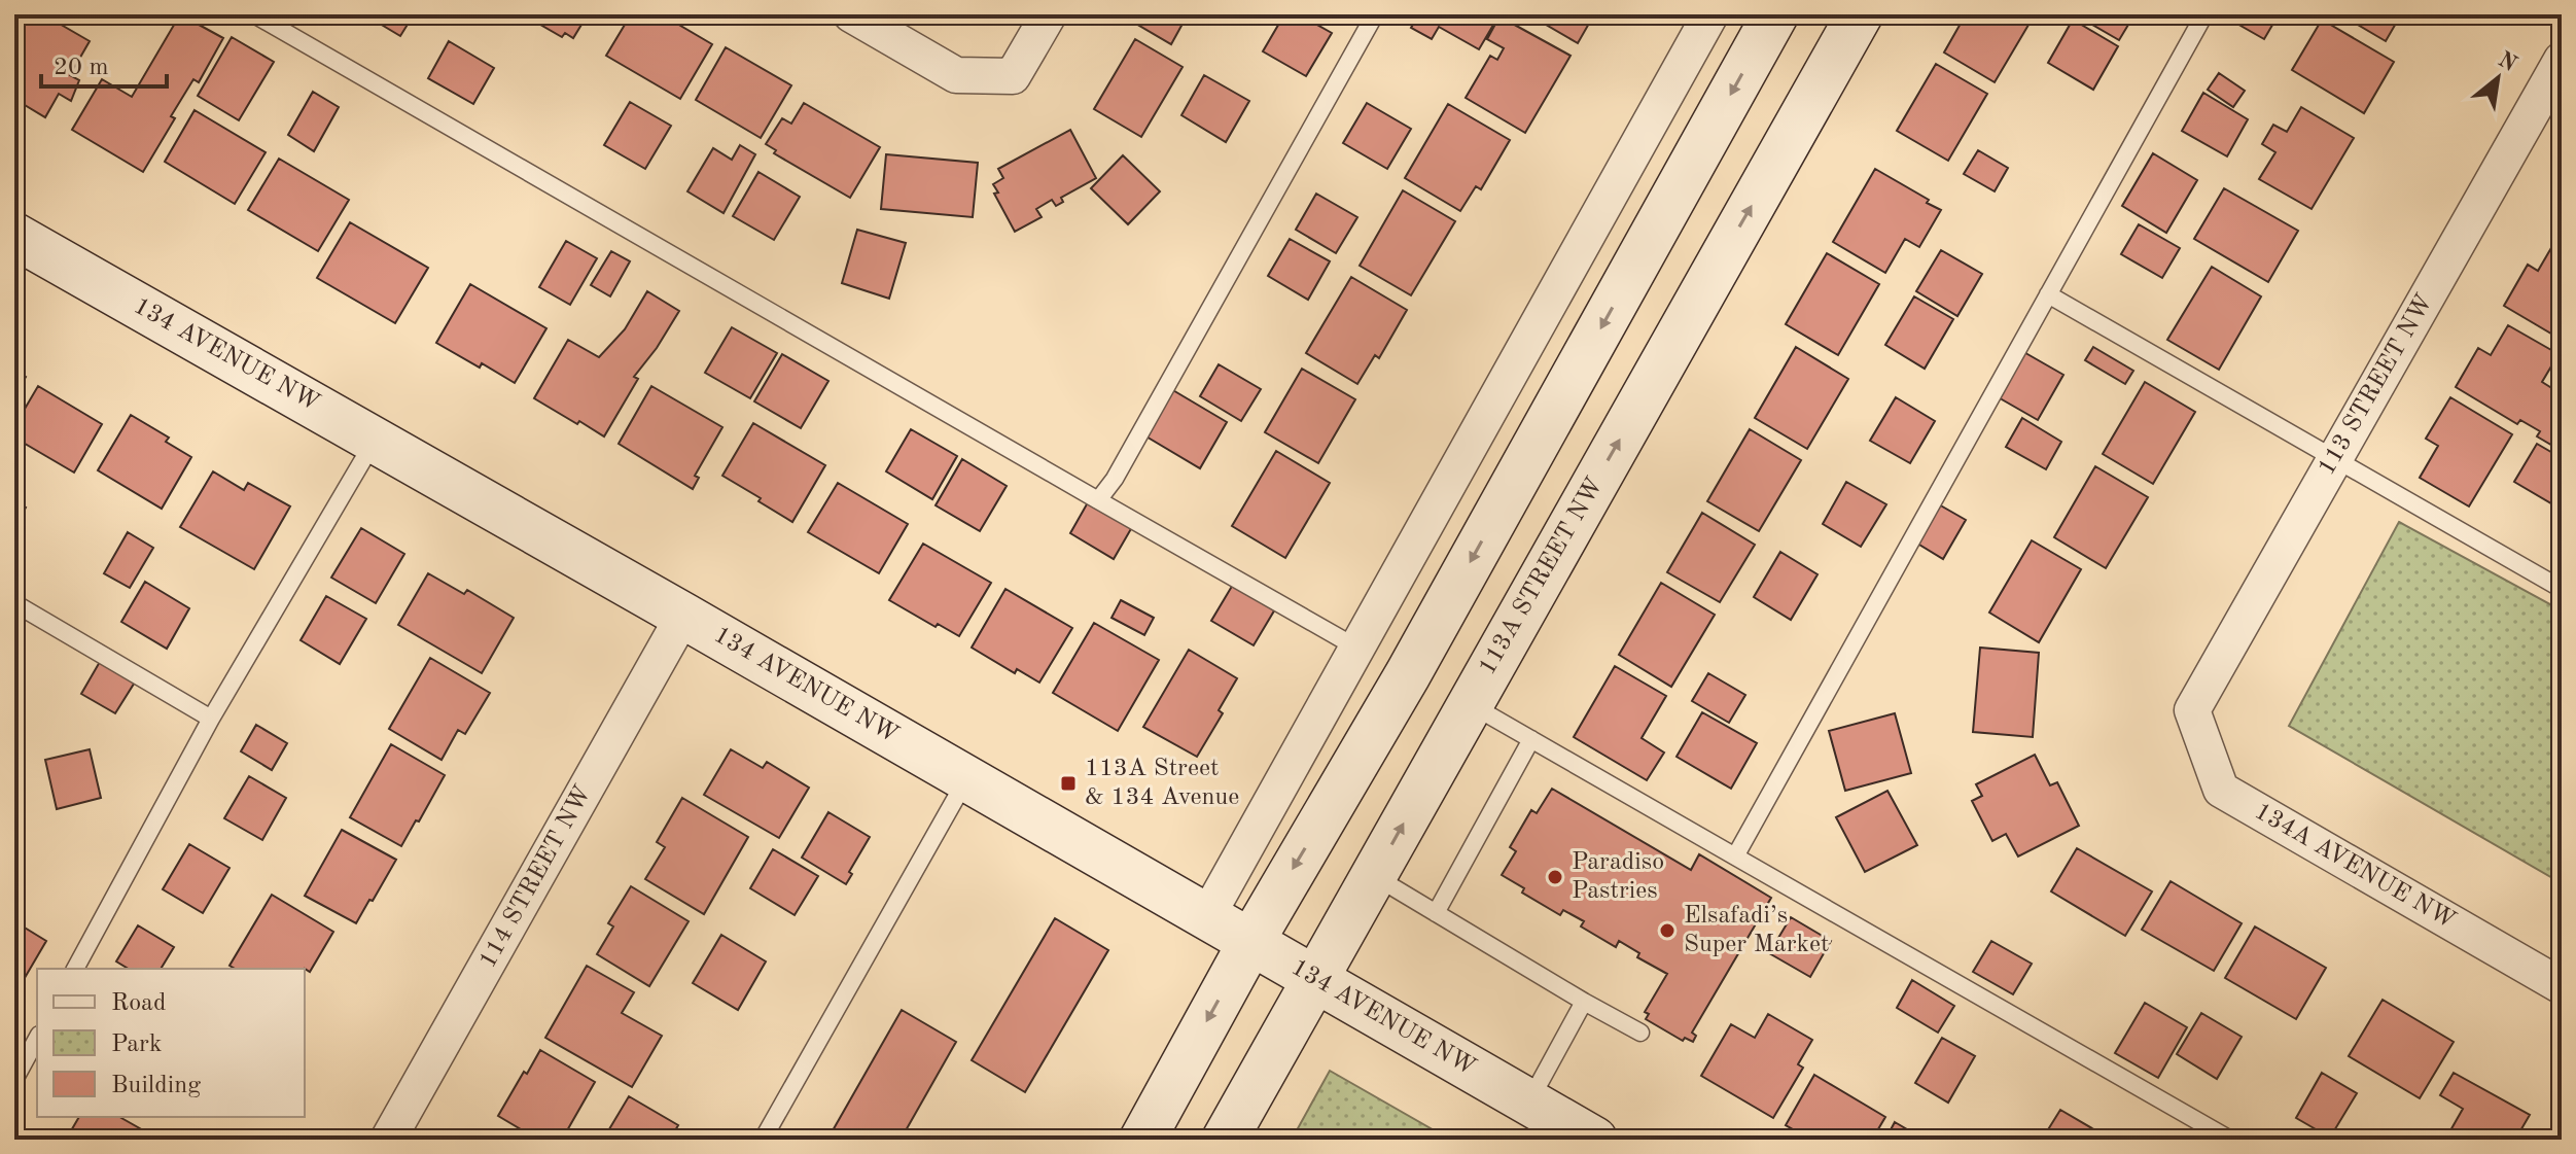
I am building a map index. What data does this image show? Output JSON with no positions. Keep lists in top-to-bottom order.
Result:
{
  "streets": {
    "main road": ["134 AVENUE NW", "113A STREET NW"],
    "street": ["113 STREET NW", "134A AVENUE NW", "114 STREET NW"]
  },
  "crossings": [
    ["134 AVENUE NW", "113A STREET NW"],
    ["134 AVENUE NW", "114 STREET NW"],
    ["113 STREET NW", "134A AVENUE NW"]
  ],
  "places": {
    "transit": ["113A Street & 134 Avenue"],
    "other": ["Paradiso Pastries", "Elsafadi’s Super Market"]
  },
  "legend": ["Road", "Park", "Building"],
  "scale_bar": "20 m",
  "north": "top right"
}
